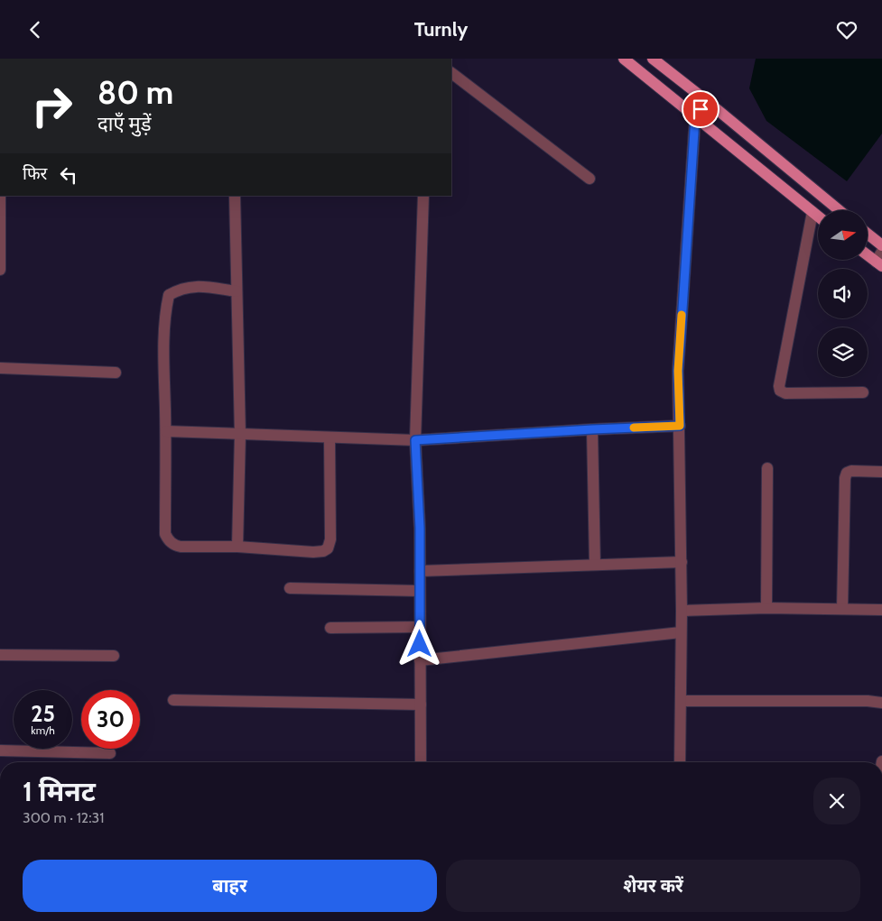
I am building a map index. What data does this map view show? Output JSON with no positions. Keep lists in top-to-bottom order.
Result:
{
  "north": "right",
  "page": {
    "header": "Turnly",
    "turn": ["80 m", "दाएँ मुड़ें"],
    "then": "फिर",
    "speed": "25 km/h",
    "limit": "30",
    "heading": ["1 मिनट", "300 m · 12:31"],
    "buttons": ["बाहर", "शेयर करें"]
  }
}
